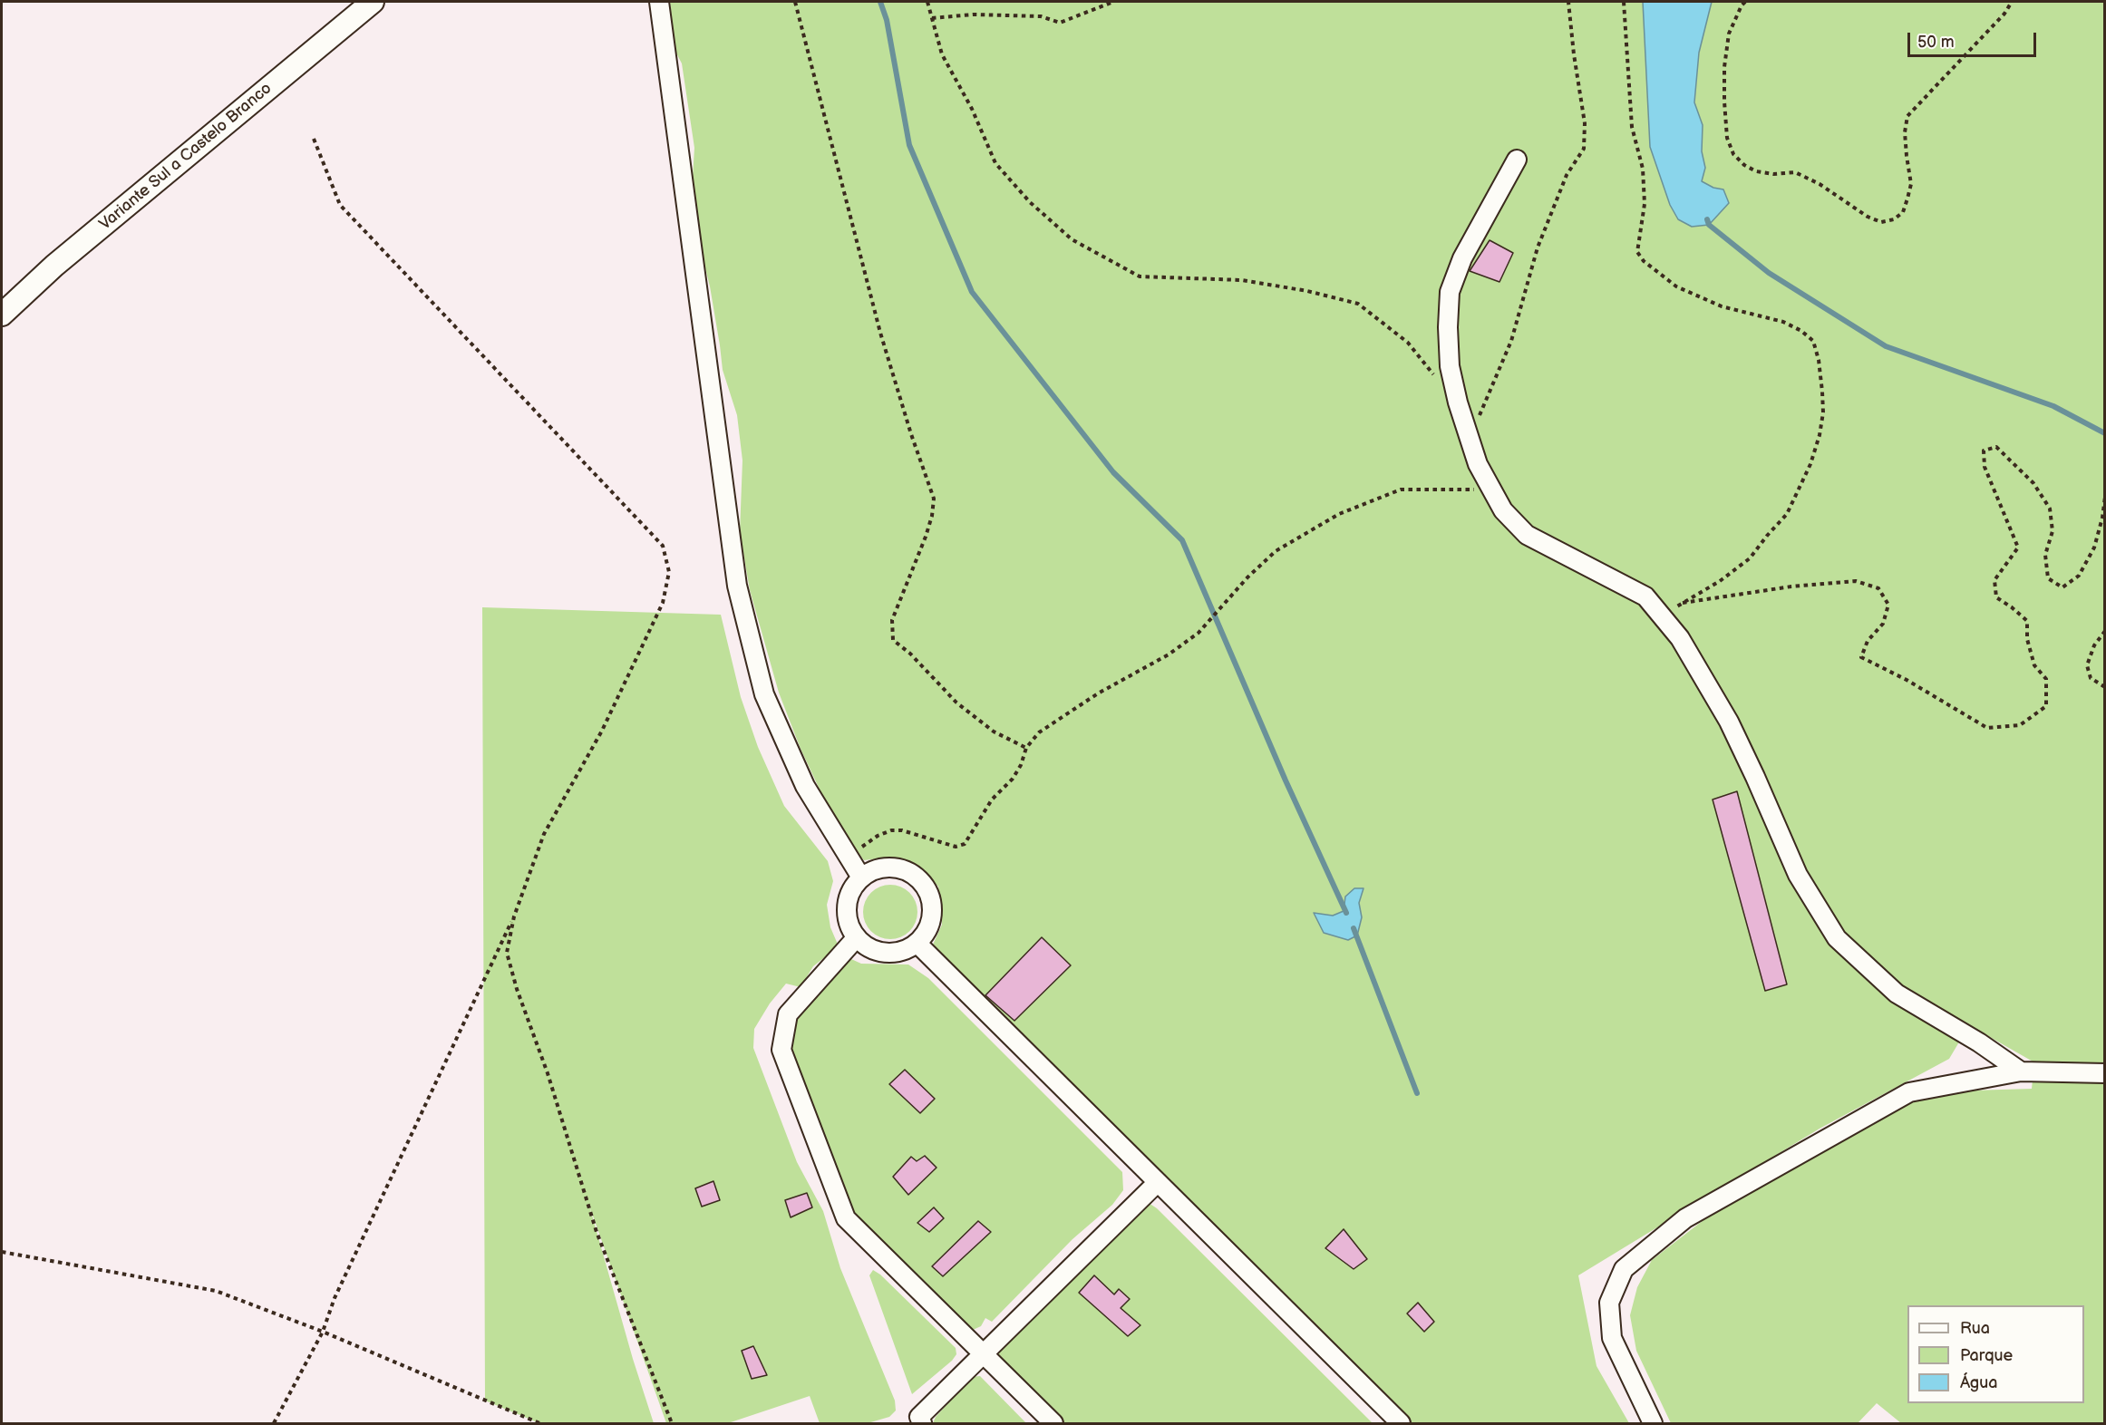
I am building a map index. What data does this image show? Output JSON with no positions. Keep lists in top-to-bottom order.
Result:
{
  "streets": {
    "main road": ["Variante Sul a Castelo Branco"]
  },
  "legend": ["Rua", "Parque", "Água"],
  "scale_bar": "50 m"
}
